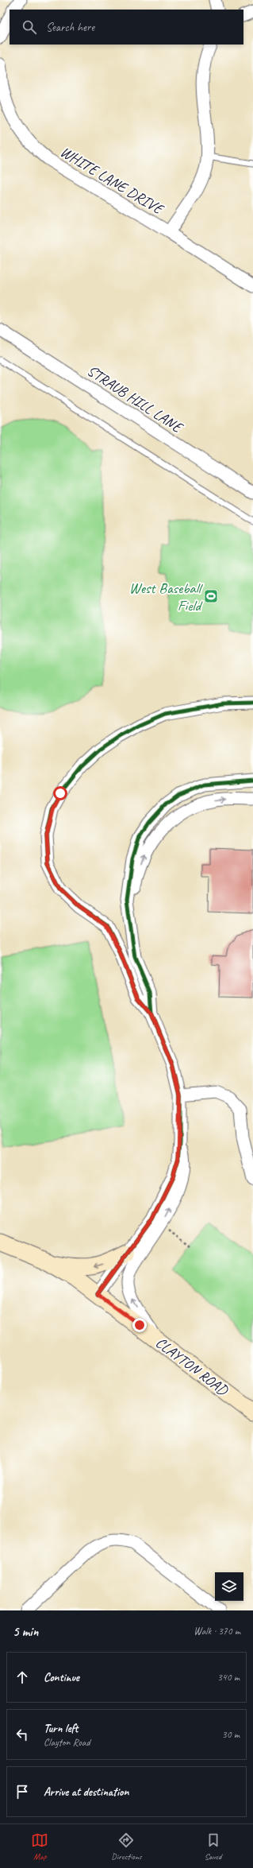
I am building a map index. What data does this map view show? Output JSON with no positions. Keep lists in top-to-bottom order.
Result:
{
  "streets": {
    "main road": ["CLAYTON ROAD"],
    "street": ["WHITE LANE DRIVE", "STRAUB HILL LANE"]
  },
  "places": {
    "sports": ["West Baseball Field"]
  },
  "page": {
    "search": "Search here",
    "heading": ["5 min", "Walk · 370 m"],
    "list": [
      ["Continue", "340 m"],
      ["Turn left", "Clayton Road", "30 m"],
      "Arrive at destination"
    ],
    "nav": ["Map", "Directions", "Saved"]
  }
}
